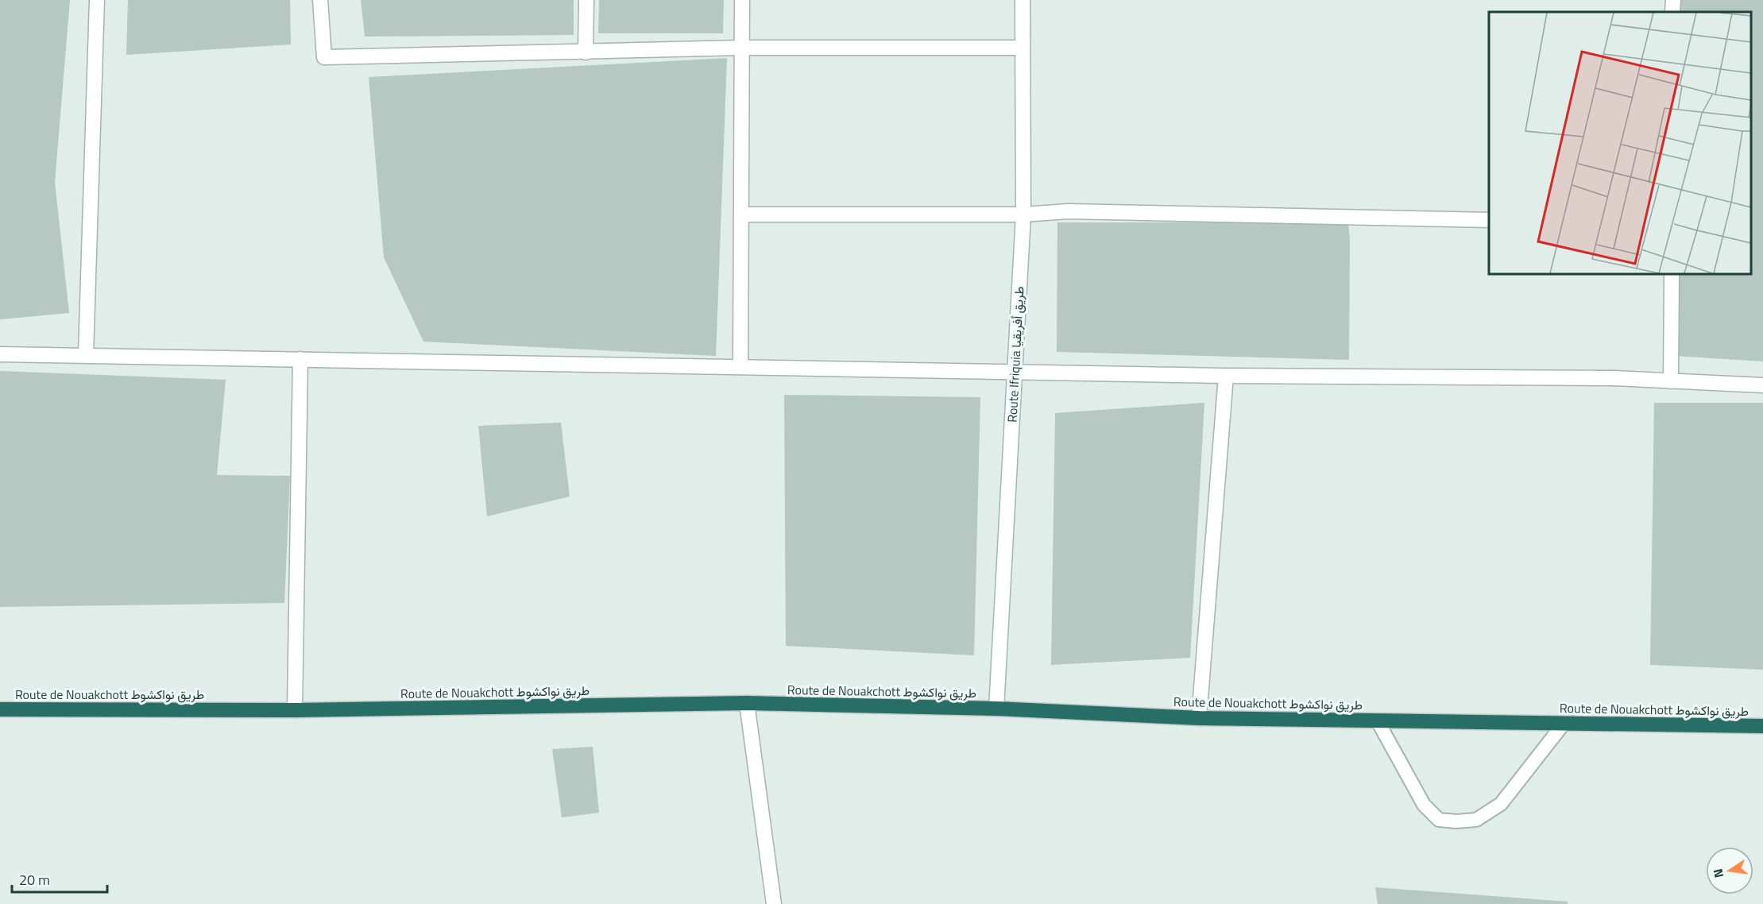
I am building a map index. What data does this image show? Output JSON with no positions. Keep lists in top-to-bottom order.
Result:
{
  "streets": {
    "highway": ["Route de Nouakchott طريق نواكشوط"],
    "street": ["Route Ifriquia طريق أفريقيا"]
  },
  "crossings": [
    ["Route Ifriquia طريق أفريقيا", "Route de Nouakchott طريق نواكشوط"]
  ],
  "scale_bar": "20 m",
  "north": "left"
}
